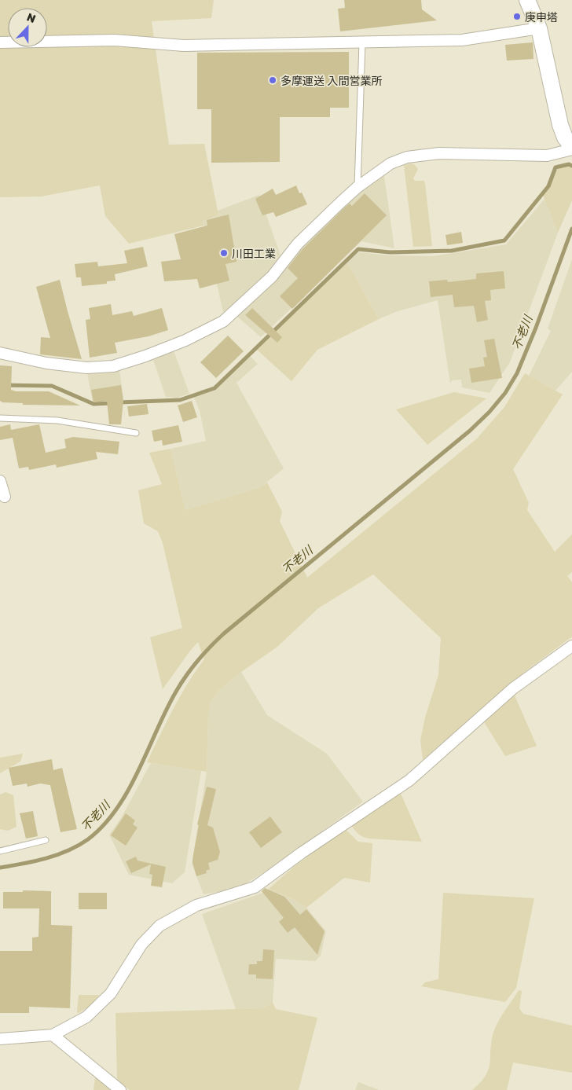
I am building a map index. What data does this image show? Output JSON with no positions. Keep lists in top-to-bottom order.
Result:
{
  "water": ["不老川"],
  "places": ["庚申塔", "多摩運送 入間営業所", "川田工業"],
  "north": "top"
}
